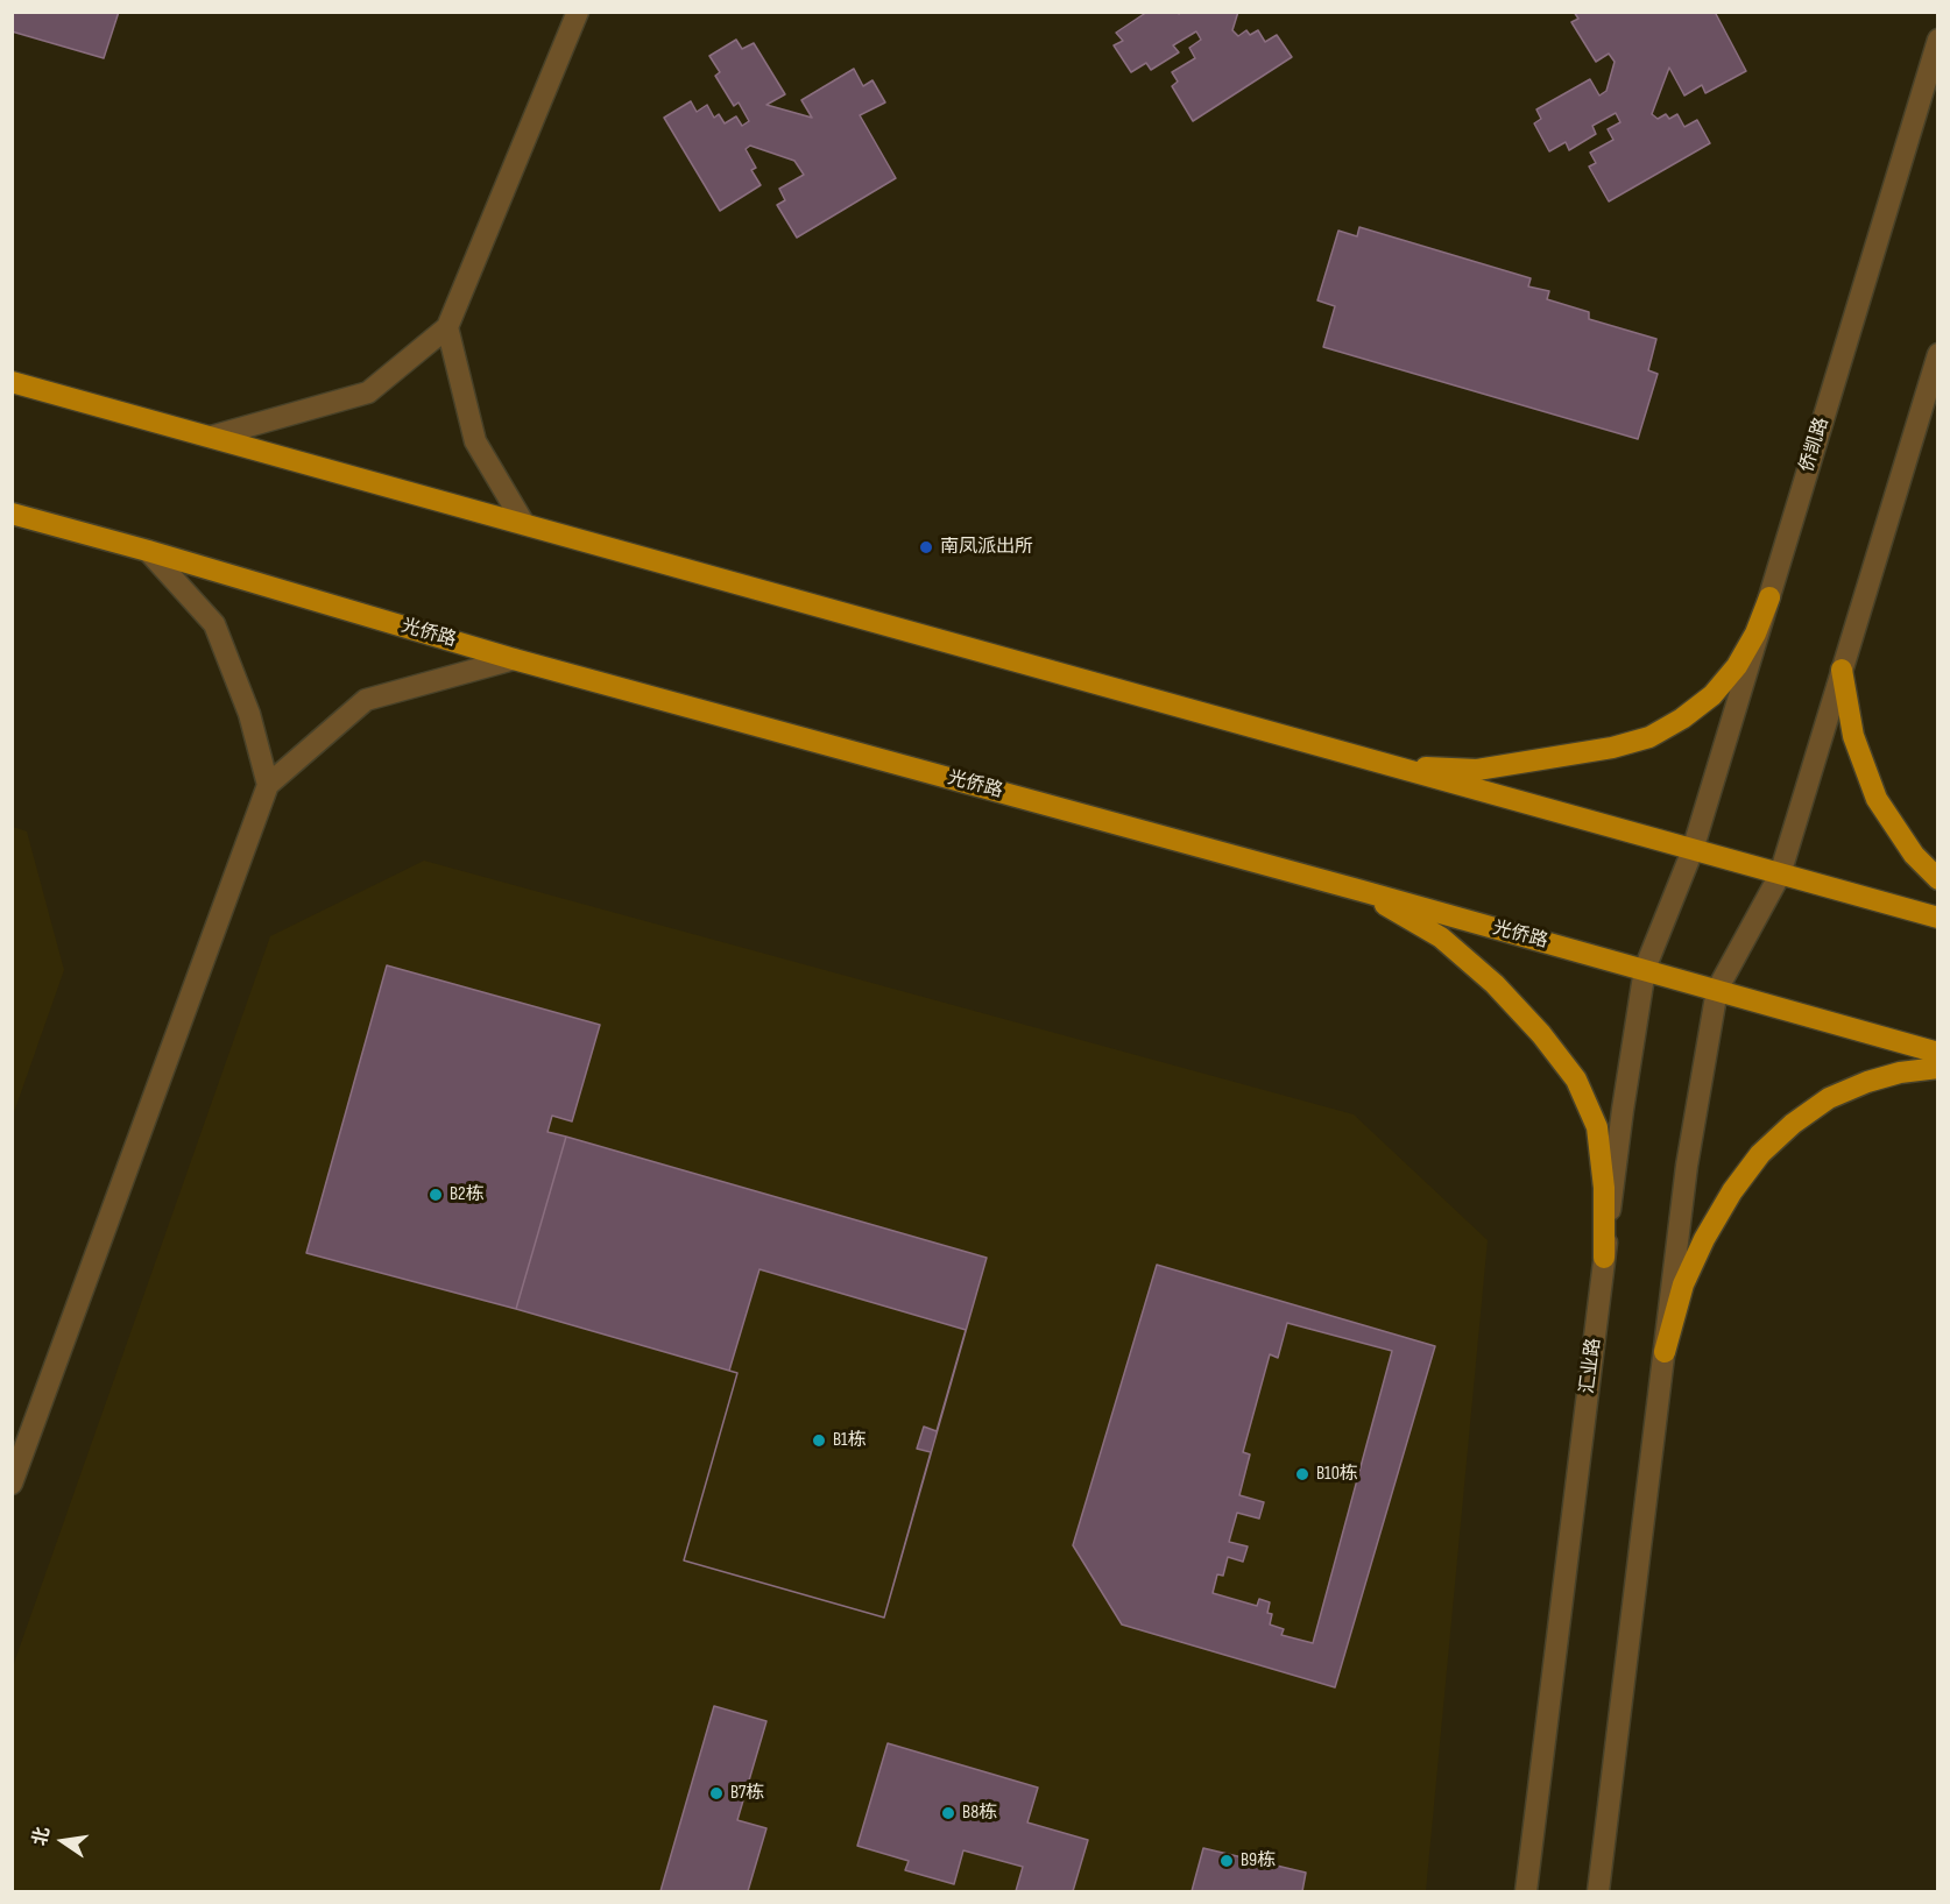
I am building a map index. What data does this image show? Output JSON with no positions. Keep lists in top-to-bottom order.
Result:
{
  "streets": {
    "main road": ["光侨路"],
    "street": ["侨凯路", "汇业路"]
  },
  "crossings": [
    ["侨凯路", "汇业路"],
    ["光侨路", "汇业路"]
  ],
  "places": [
    "南凤派出所",
    "B2栋",
    "B1栋",
    "B10栋",
    "B7栋",
    "B8栋",
    "B9栋"
  ],
  "north": "left"
}
